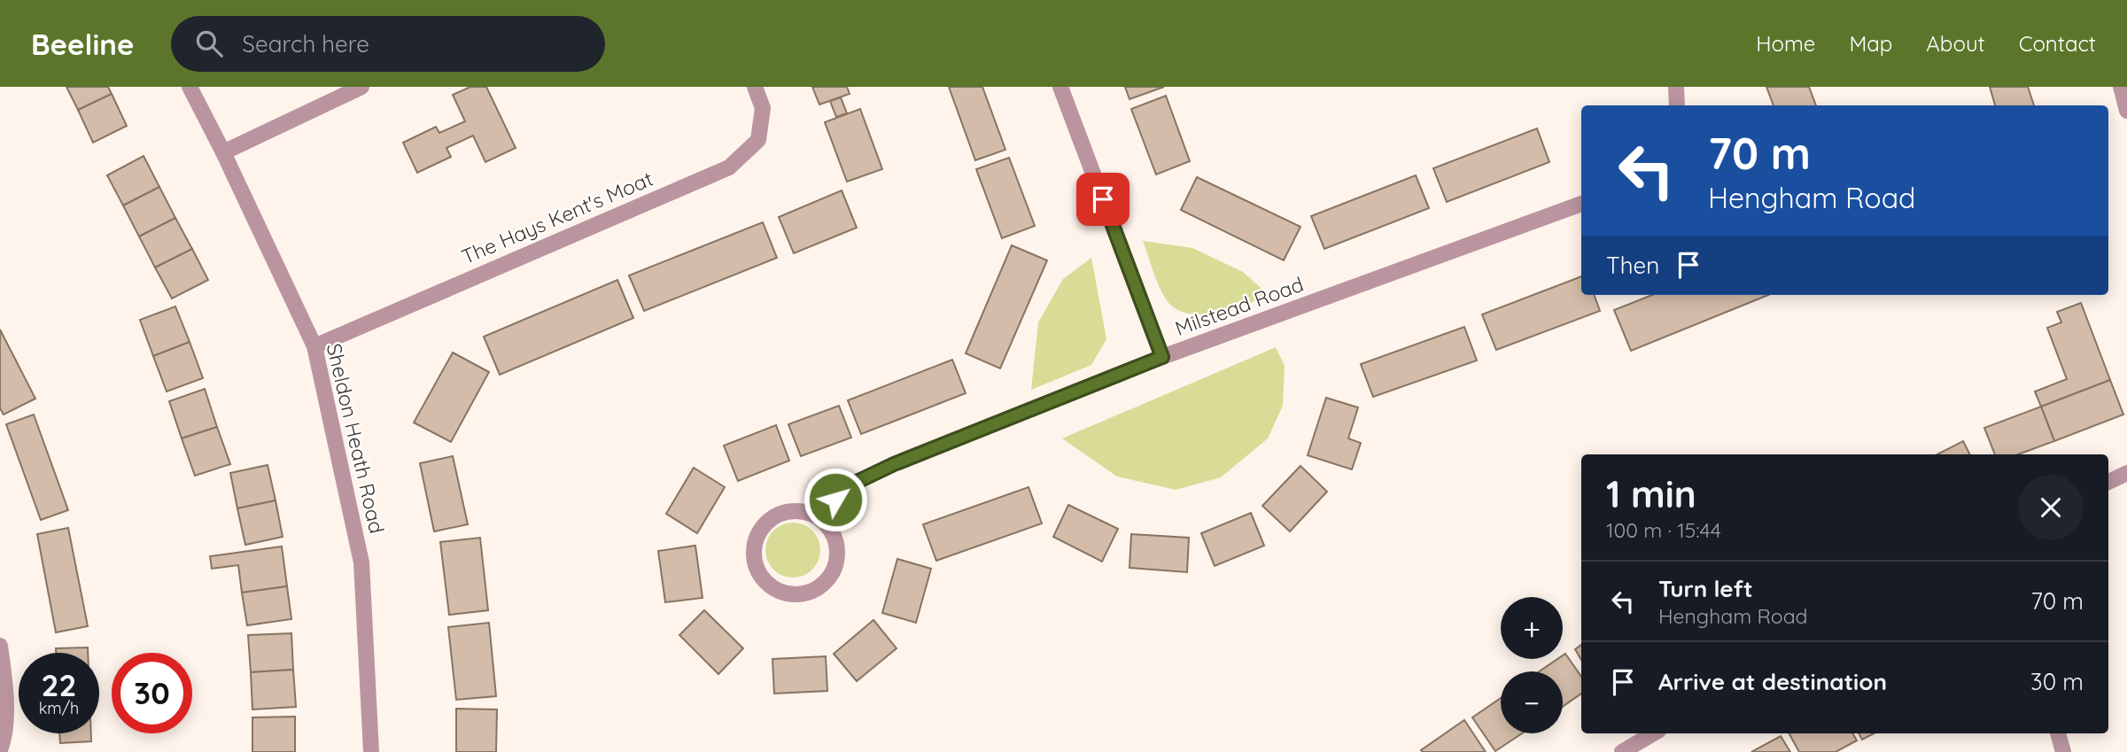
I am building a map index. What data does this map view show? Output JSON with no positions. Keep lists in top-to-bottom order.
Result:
{
  "streets": {
    "street": ["The Hays Kent's Moat", "Milstead Road", "Sheldon Heath Road"]
  },
  "crossings": [
    ["The Hays Kent's Moat", "Sheldon Heath Road"]
  ],
  "page": {
    "header": "Beeline",
    "search": "Search here",
    "nav": [
      "Home",
      "Map",
      "About",
      "Contact"
    ],
    "turn": ["70 m", "Hengham Road"],
    "then": "Then",
    "heading": ["1 min", "100 m · 15:44"],
    "list": [
      {
        "name": "Turn left",
        "note": "Hengham Road",
        "value": "70 m"
      },
      {
        "name": "Arrive at destination",
        "value": "30 m"
      }
    ],
    "map_buttons": ["+", "−"],
    "speed": "22 km/h",
    "limit": "30"
  }
}
